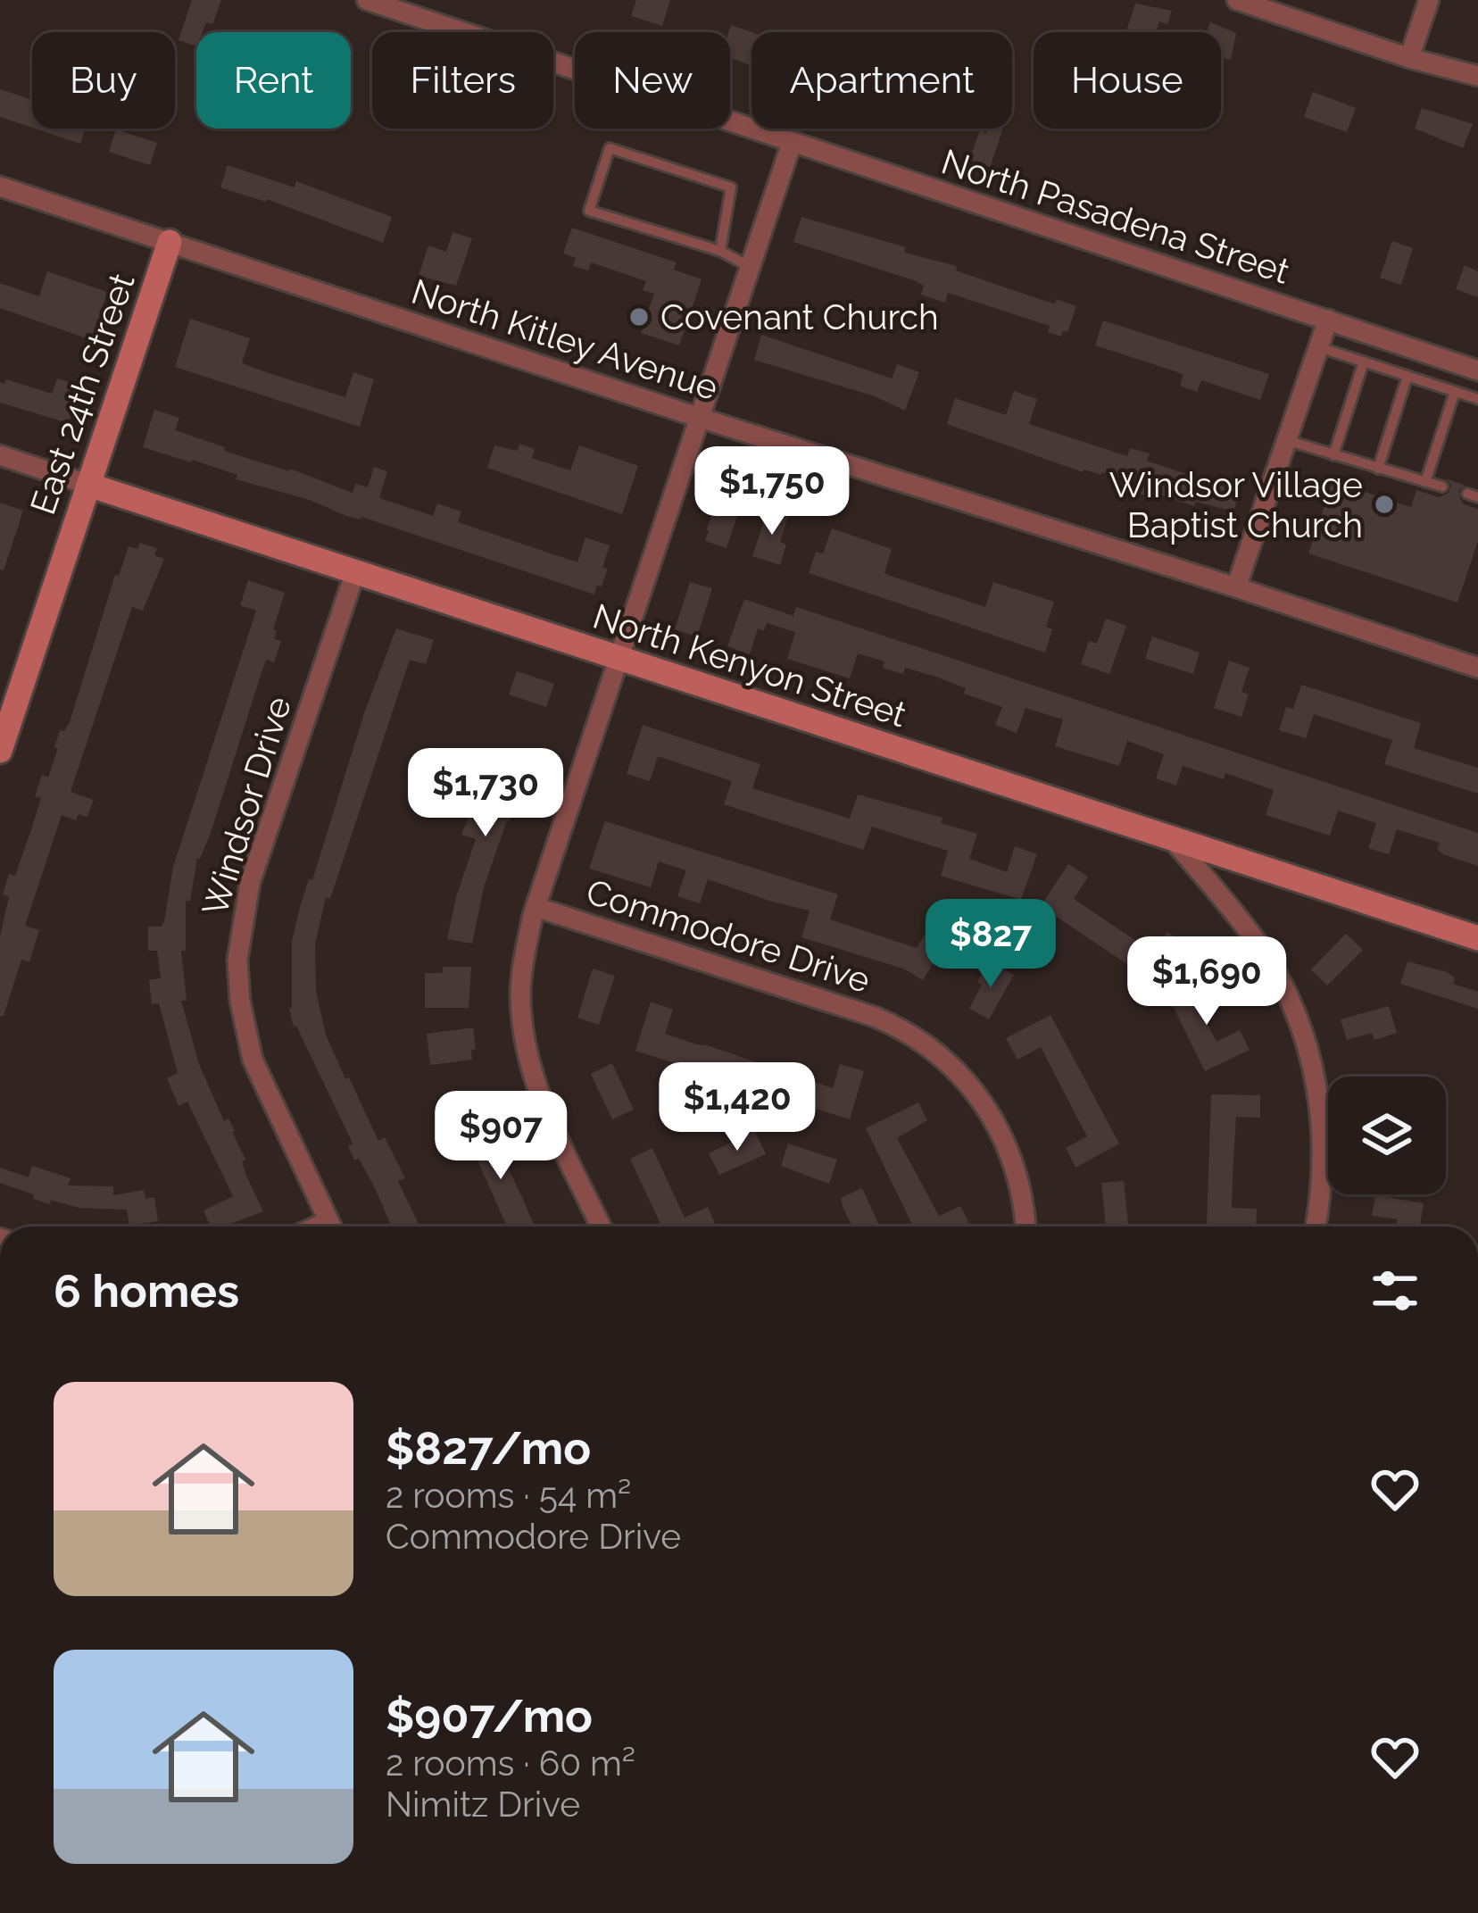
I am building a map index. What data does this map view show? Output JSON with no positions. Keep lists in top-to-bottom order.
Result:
{
  "streets": {
    "street": [
      "North Pasadena Street",
      "North Kitley Avenue",
      "East 24th Street",
      "North Kenyon Street",
      "Windsor Drive",
      "Commodore Drive"
    ]
  },
  "crossings": [
    ["North Kitley Avenue", "East 24th Street"],
    ["East 24th Street", "North Kenyon Street"],
    ["North Kenyon Street", "Windsor Drive"]
  ],
  "places": ["Covenant Church", "Windsor Village Baptist Church"],
  "page": {
    "chip": [
      "Buy",
      "Rent",
      "Filters",
      "New",
      "Apartment",
      "House"
    ],
    "price": [
      "$1,750",
      "$1,730",
      "$827",
      "$1,690",
      "$1,420",
      "$907"
    ],
    "heading": "6 homes",
    "list": [
      {
        "name": "$827/mo",
        "note": "2 rooms · 54 m² · Commodore Drive"
      },
      {
        "name": "$907/mo",
        "note": "2 rooms · 60 m² · Nimitz Drive"
      }
    ]
  }
}
